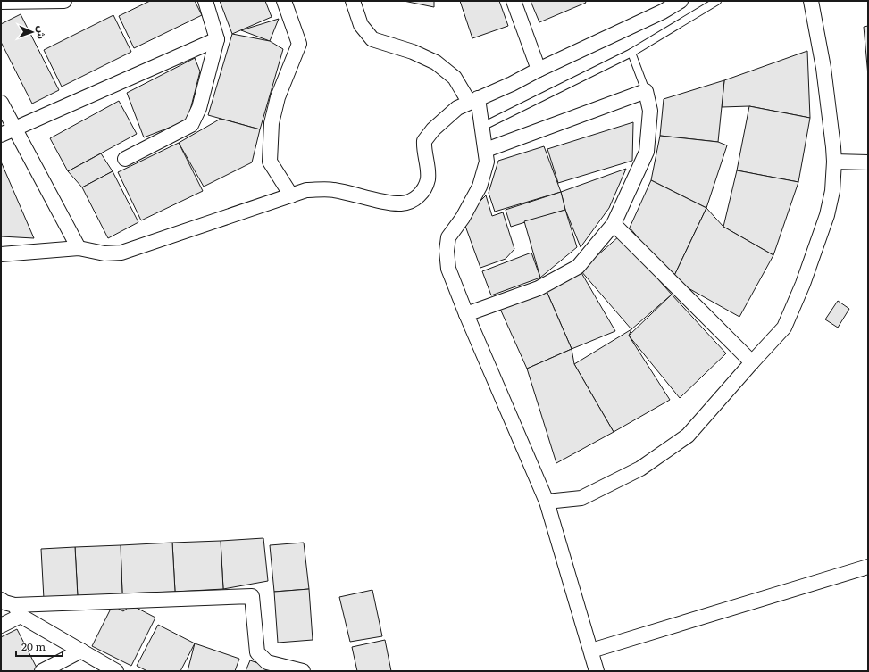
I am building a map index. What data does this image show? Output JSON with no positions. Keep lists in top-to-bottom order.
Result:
{
  "scale_bar": "20 m",
  "north": "right"
}
